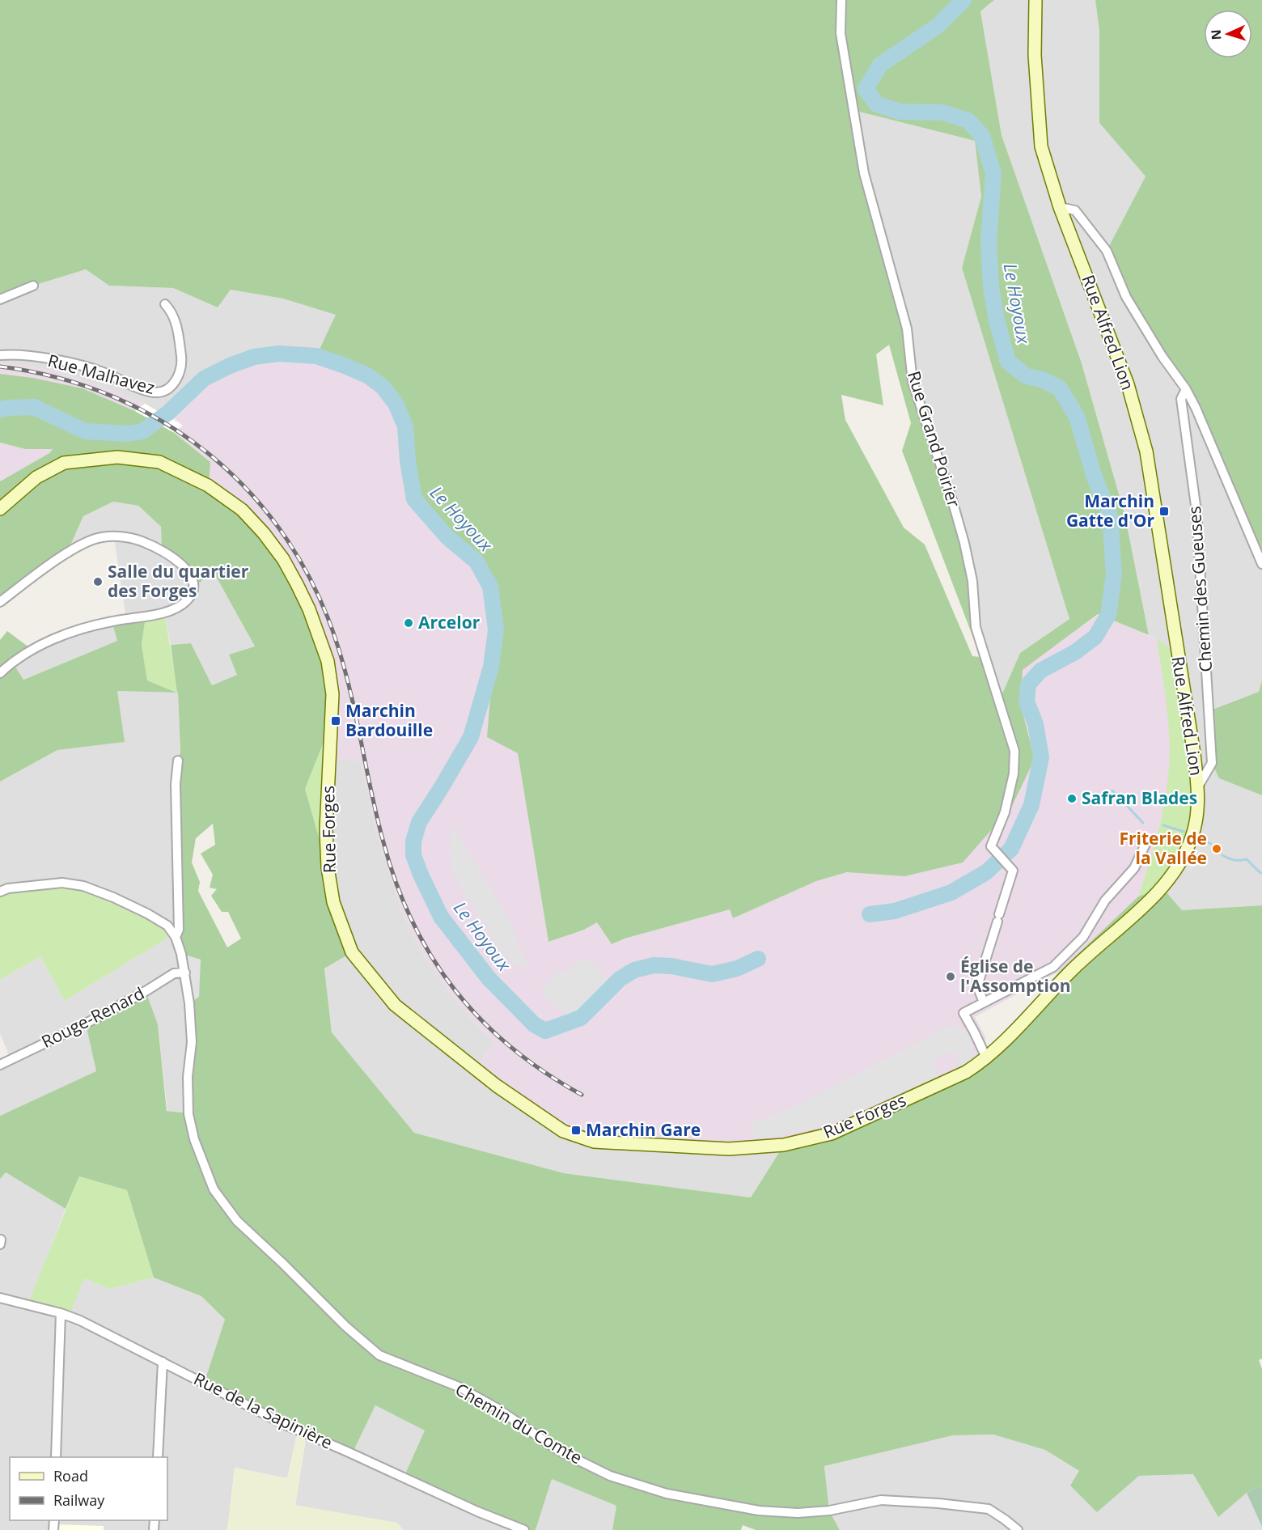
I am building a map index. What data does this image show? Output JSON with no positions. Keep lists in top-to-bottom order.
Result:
{
  "streets": {
    "main road": ["Rue Alfred Lion", "Rue Forges"],
    "street": [
      "Rue Malhavez",
      "Rue Grand Poirier",
      "Chemin des Gueuses",
      "Rouge-Renard",
      "Rue de la Sapinière",
      "Chemin du Comte"
    ]
  },
  "crossings": [
    ["Rue Alfred Lion", "Chemin des Gueuses"],
    ["Rue Alfred Lion", "Rue Forges"],
    ["Rouge-Renard", "Chemin du Comte"]
  ],
  "water": ["Le Hoyoux"],
  "places": {
    "transit": ["Marchin Gatte d'Or", "Marchin Bardouille", "Marchin Gare"],
    "other": [
      "Salle du quartier des Forges",
      "Arcelor",
      "Safran Blades",
      "Friterie de la Vallée",
      "Église de l'Assomption"
    ]
  },
  "legend": ["Road", "Railway"],
  "north": "left"
}
